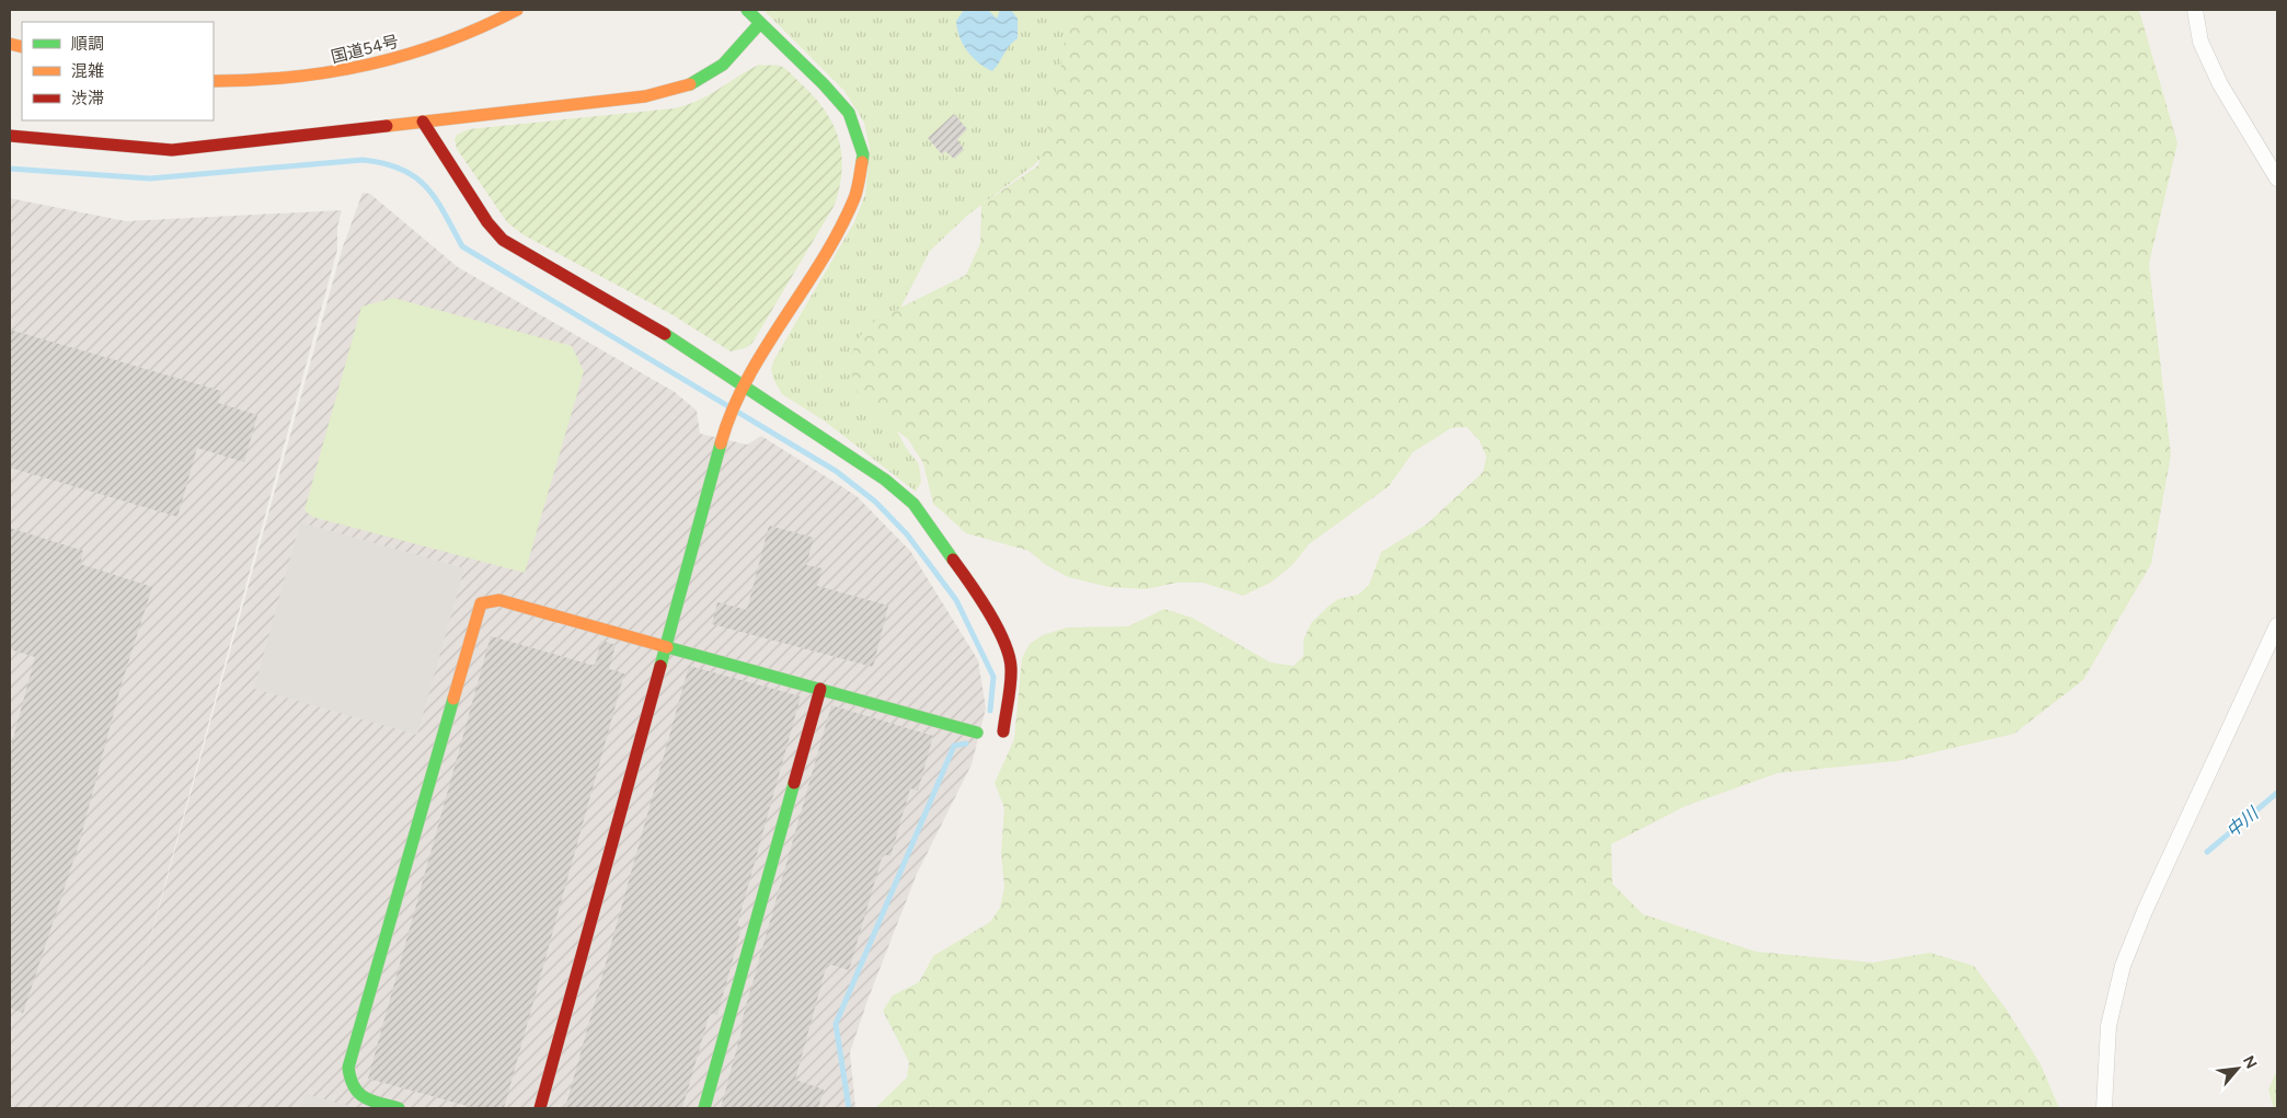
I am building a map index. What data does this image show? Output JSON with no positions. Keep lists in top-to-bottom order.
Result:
{
  "streets": {
    "main road": ["国道54号"]
  },
  "water": ["中川"],
  "legend": ["順調", "混雑", "渋滞"],
  "north": "top right"
}
